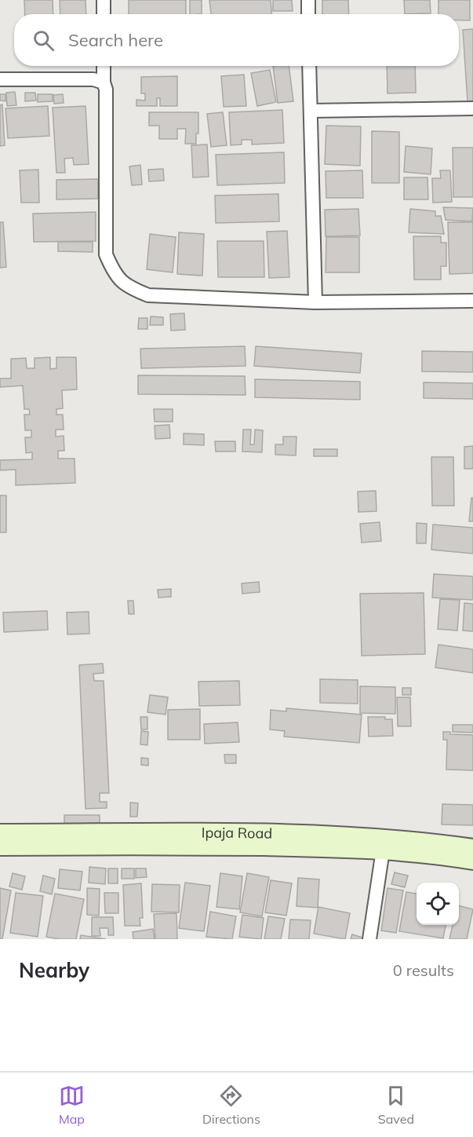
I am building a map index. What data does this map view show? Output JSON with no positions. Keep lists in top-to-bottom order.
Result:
{
  "streets": {
    "main road": ["Ipaja Road"]
  },
  "page": {
    "search": "Search here",
    "heading": ["Nearby", "0 results"],
    "nav": ["Map", "Directions", "Saved"]
  }
}
